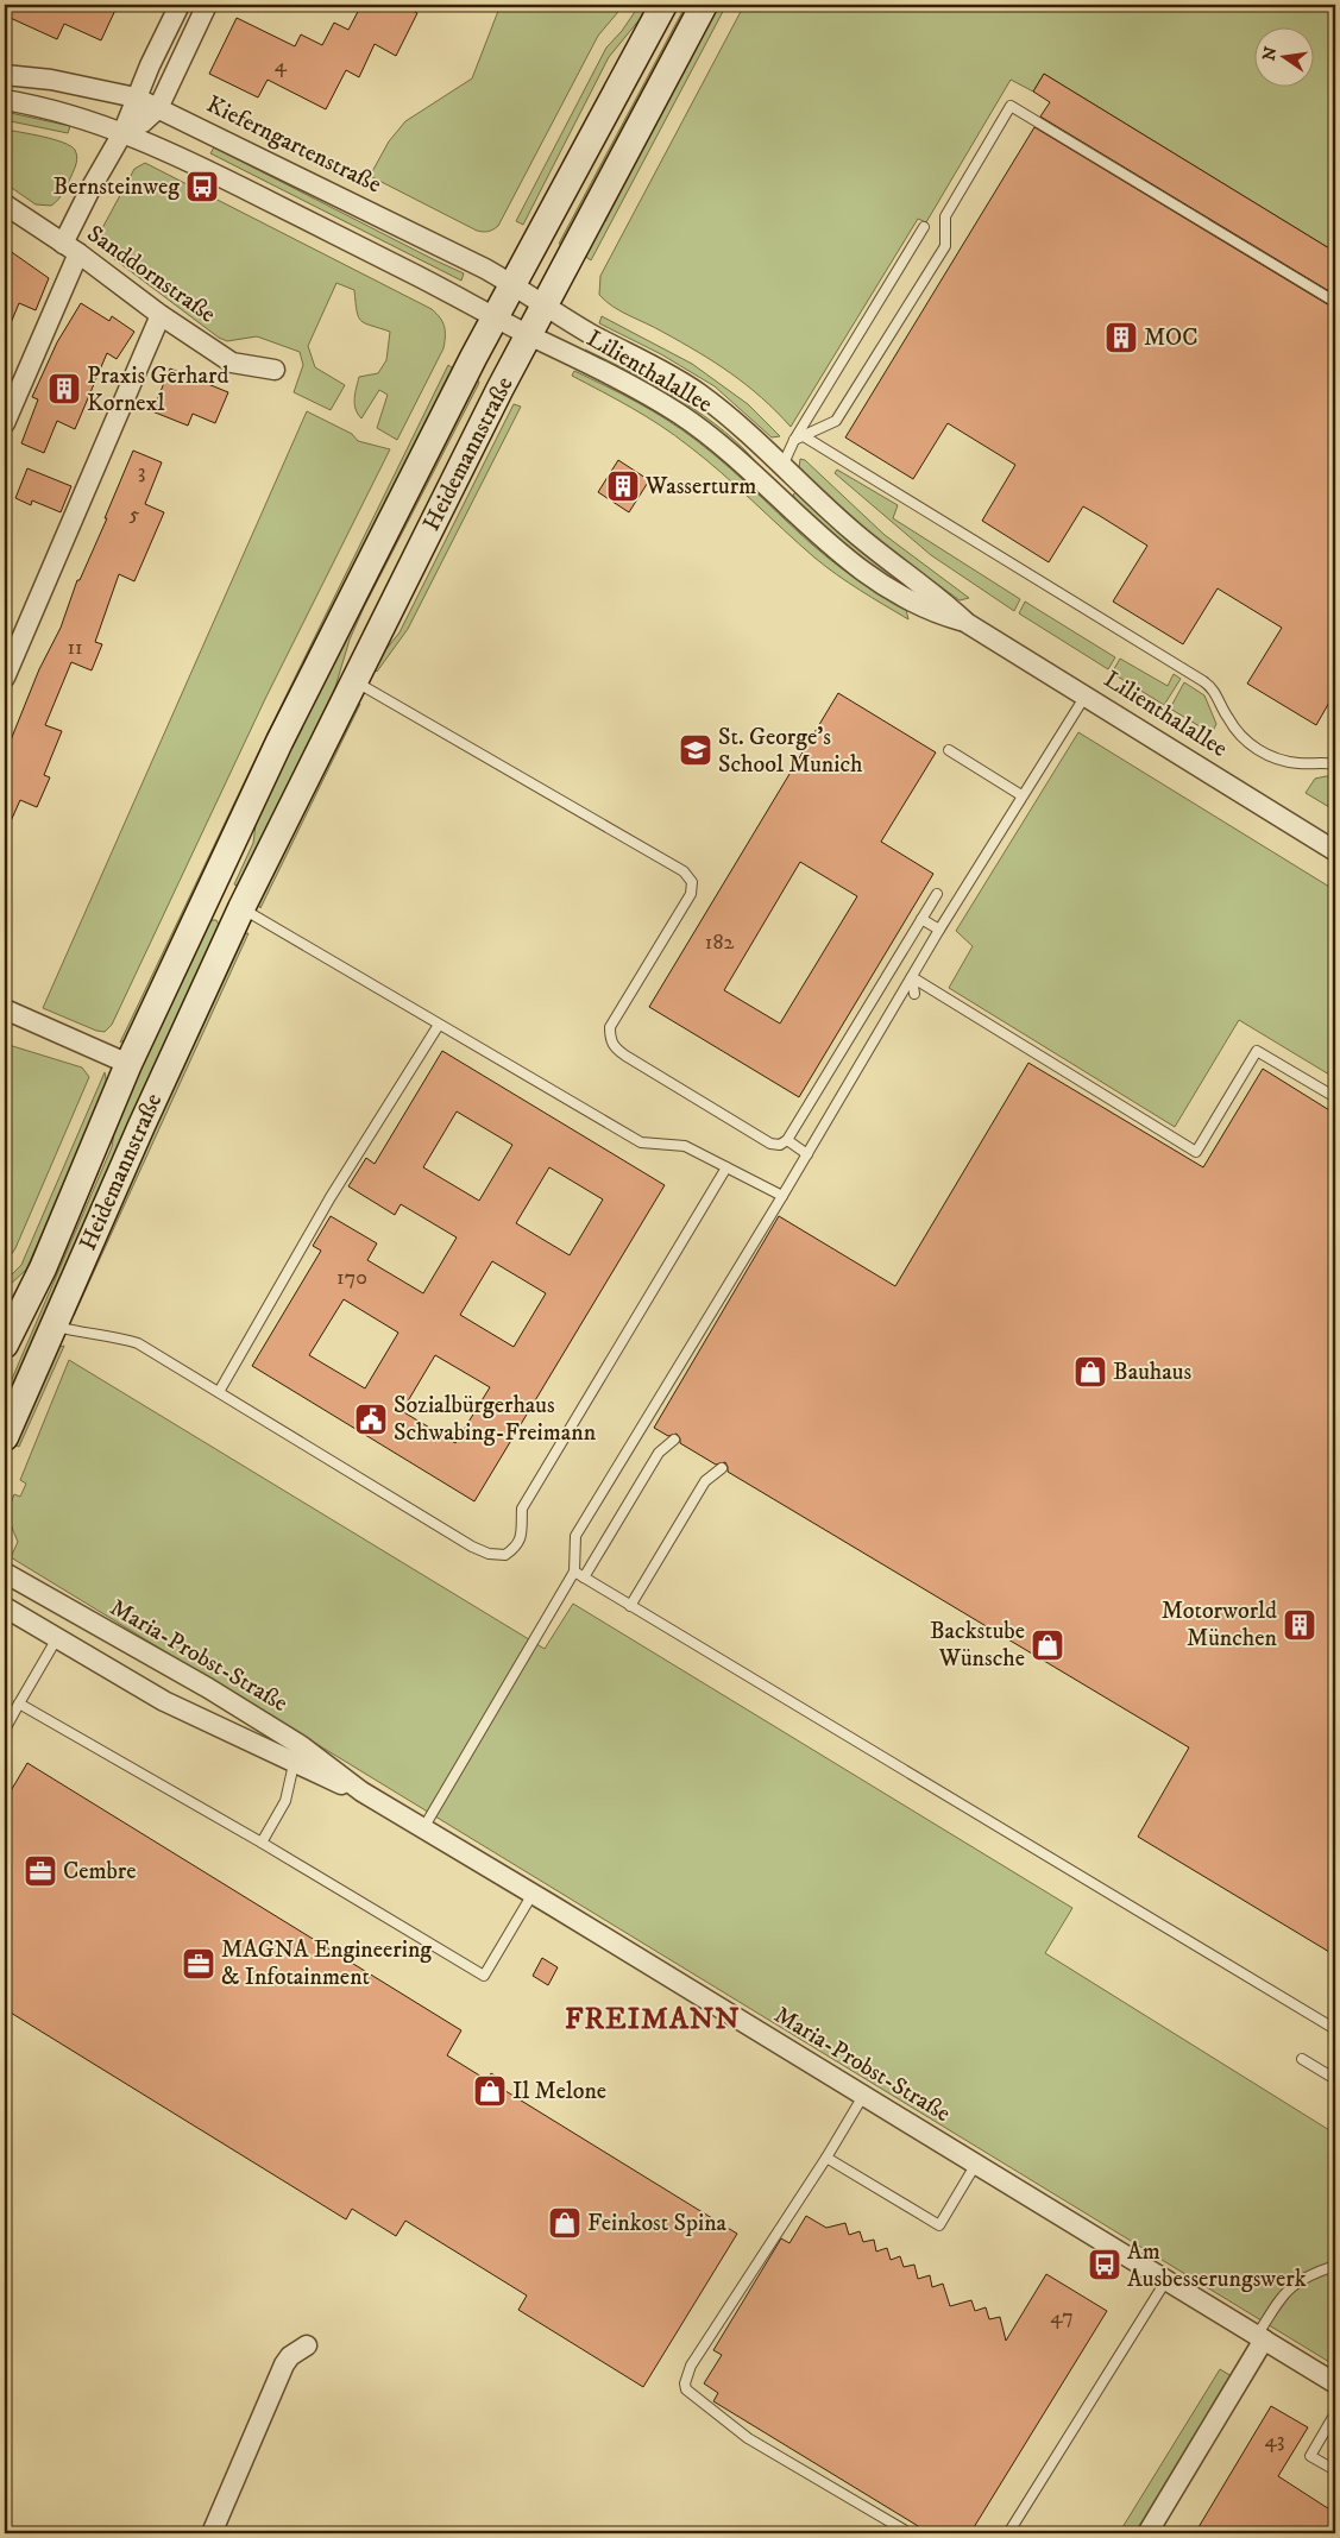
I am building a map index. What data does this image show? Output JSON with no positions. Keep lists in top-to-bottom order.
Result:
{
  "streets": {
    "main road": ["Heidemannstraße"],
    "street": [
      "Kieferngartenstraße",
      "Sanddornstraße",
      "Lilienthalallee",
      "Maria-Probst-Straße"
    ]
  },
  "crossings": [
    ["Kieferngartenstraße", "Lilienthalallee"],
    ["Kieferngartenstraße", "Heidemannstraße"],
    ["Lilienthalallee", "Heidemannstraße"]
  ],
  "districts": ["FREIMANN"],
  "places": {
    "bus stop": ["Bernsteinweg", "Am Ausbesserungswerk"],
    "building": [
      "MOC",
      "Praxis Gerhard Kornexl",
      "Wasserturm",
      "Motorworld München"
    ],
    "school or university": ["St. George’s School Munich"],
    "shop": [
      "Bauhaus",
      "Backstube Wünsche",
      "Il Melone",
      "Feinkost Spina"
    ],
    "public building": ["Sozialbürgerhaus Schwabing-Freimann"],
    "office": ["Cembre", "MAGNA Engineering & Infotainment"]
  },
  "house_numbers": [
    "4",
    "3",
    "5",
    "11",
    "182",
    "170",
    "47",
    "43"
  ],
  "north": "left"
}
